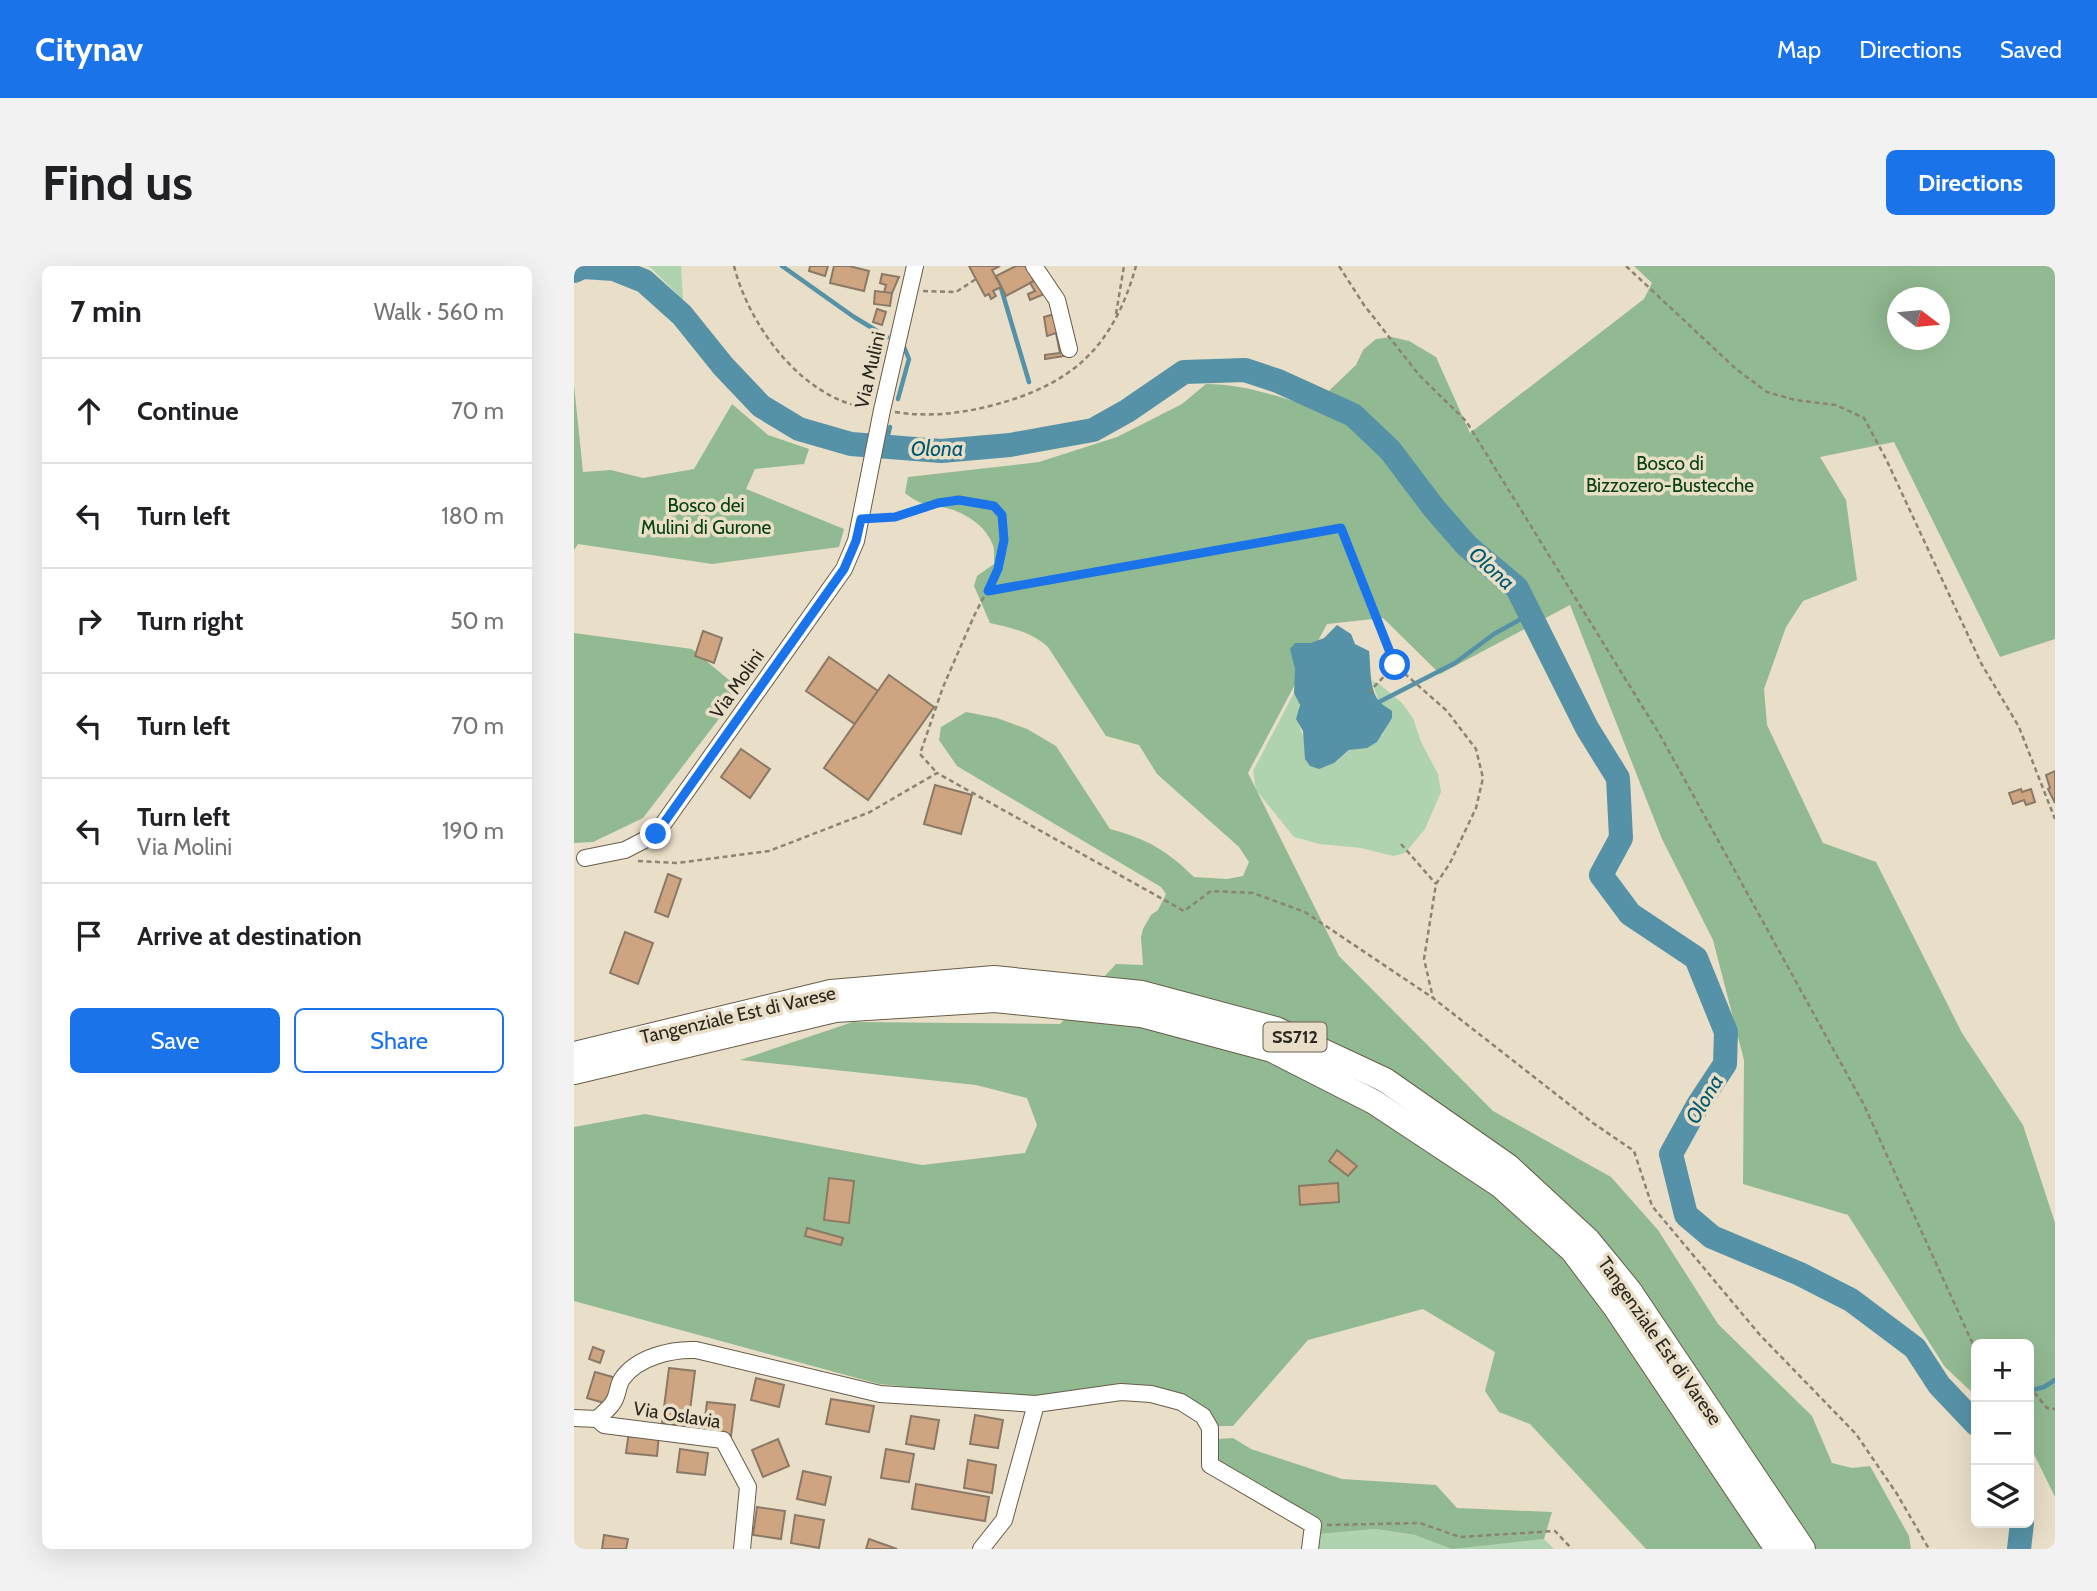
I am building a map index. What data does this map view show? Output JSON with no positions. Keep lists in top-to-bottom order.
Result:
{
  "streets": {
    "highway": ["Tangenziale Est di Varese", "SS712"],
    "street": ["Via Mulini", "Via Molini", "Via Oslavia"]
  },
  "crossings": [
    ["Via Mulini", "Via Molini"]
  ],
  "water": ["Olona"],
  "parks": ["Bosco di Bizzozero-Bustecche", "Bosco dei Mulini di Gurone"],
  "north": "right",
  "page": {
    "header": "Citynav",
    "nav": ["Map", "Directions", "Saved"],
    "buttons": [
      "Directions",
      ["Save", "Share"]
    ],
    "title": "Find us",
    "heading": ["7 min", "Walk · 560 m"],
    "list": [
      ["Continue", "70 m"],
      ["Turn left", "180 m"],
      ["Turn right", "50 m"],
      ["Turn left", "70 m"],
      ["Turn left", "Via Molini", "190 m"],
      "Arrive at destination"
    ],
    "map_buttons": ["+", "−"]
  }
}
